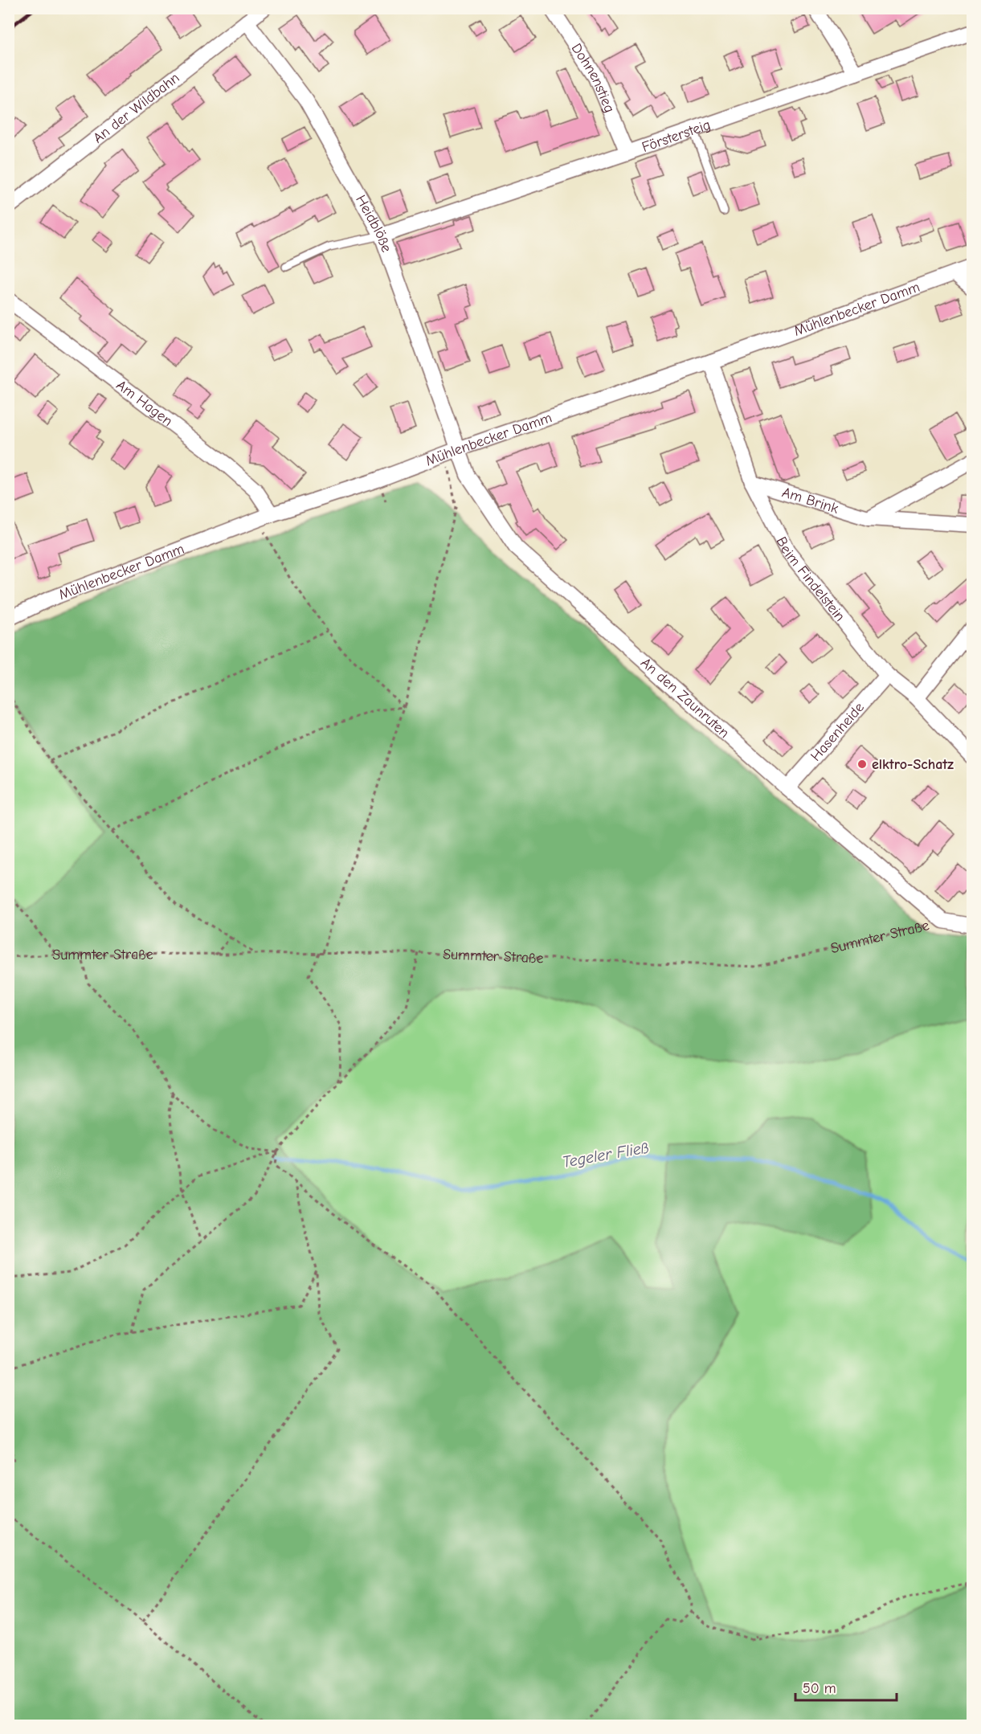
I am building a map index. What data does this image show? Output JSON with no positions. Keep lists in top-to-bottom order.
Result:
{
  "streets": {
    "street": [
      "Dohnenstieg",
      "An der Wildbahn",
      "Förstersteig",
      "Heidblöße",
      "Mühlenbecker Damm",
      "Am Hagen",
      "Am Brink",
      "Beim Findelstein",
      "An den Zaunruten",
      "Hasenheide",
      "Summter Straße"
    ]
  },
  "crossings": [
    ["Dohnenstieg", "Förstersteig"],
    ["An der Wildbahn", "Heidblöße"],
    ["Förstersteig", "Heidblöße"],
    ["Heidblöße", "Mühlenbecker Damm"],
    ["Heidblöße", "An den Zaunruten"],
    ["Mühlenbecker Damm", "Am Hagen"],
    ["Mühlenbecker Damm", "Beim Findelstein"],
    ["Mühlenbecker Damm", "An den Zaunruten"],
    ["Am Brink", "Beim Findelstein"],
    ["Beim Findelstein", "Hasenheide"],
    ["An den Zaunruten", "Hasenheide"],
    ["An den Zaunruten", "Summter Straße"]
  ],
  "water": ["Tegeler Fließ"],
  "places": ["elktro-Schatz"],
  "scale_bar": "50 m"
}
